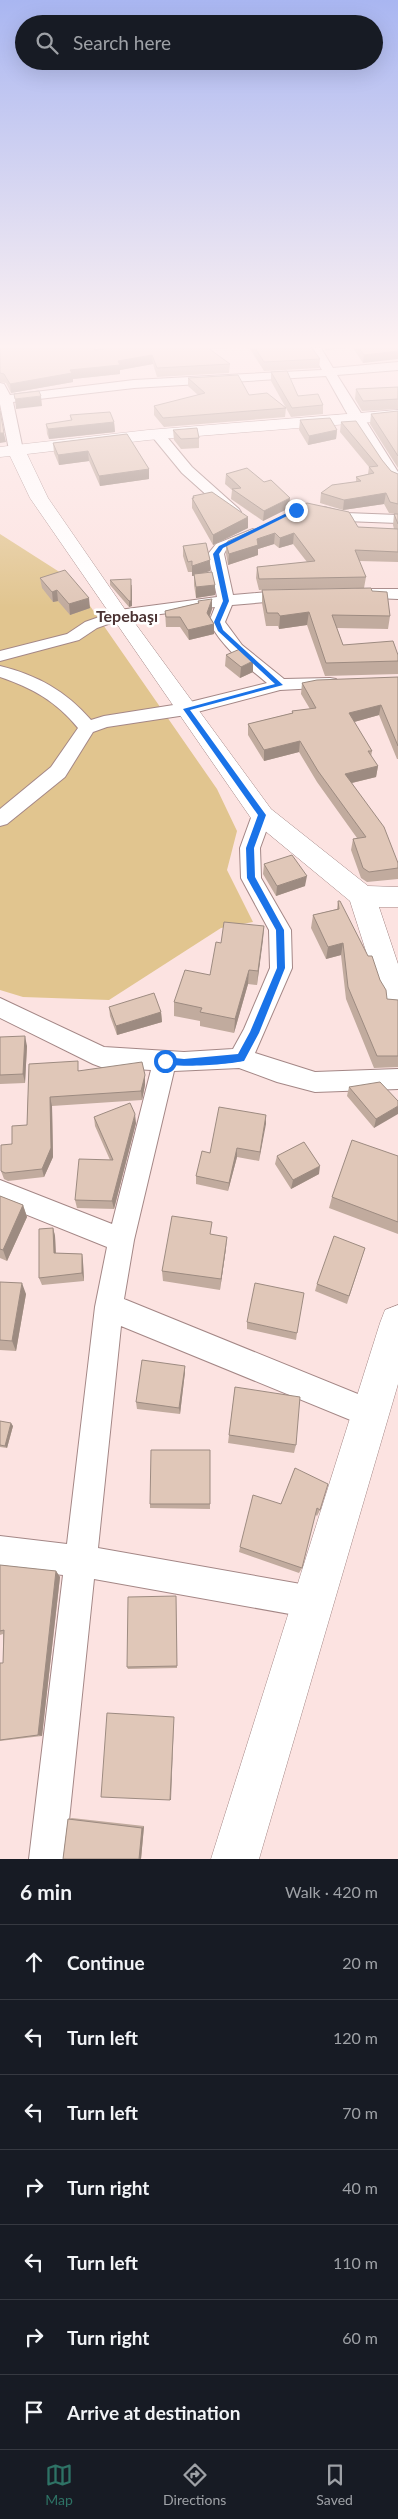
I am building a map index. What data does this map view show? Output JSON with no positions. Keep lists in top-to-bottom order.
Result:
{
  "districts": ["Tepebaşı"],
  "page": {
    "search": "Search here",
    "heading": ["6 min", "Walk · 420 m"],
    "list": [
      ["Continue", "20 m"],
      ["Turn left", "120 m"],
      ["Turn left", "70 m"],
      ["Turn right", "40 m"],
      ["Turn left", "110 m"],
      ["Turn right", "60 m"],
      "Arrive at destination"
    ],
    "nav": ["Map", "Directions", "Saved"]
  }
}
